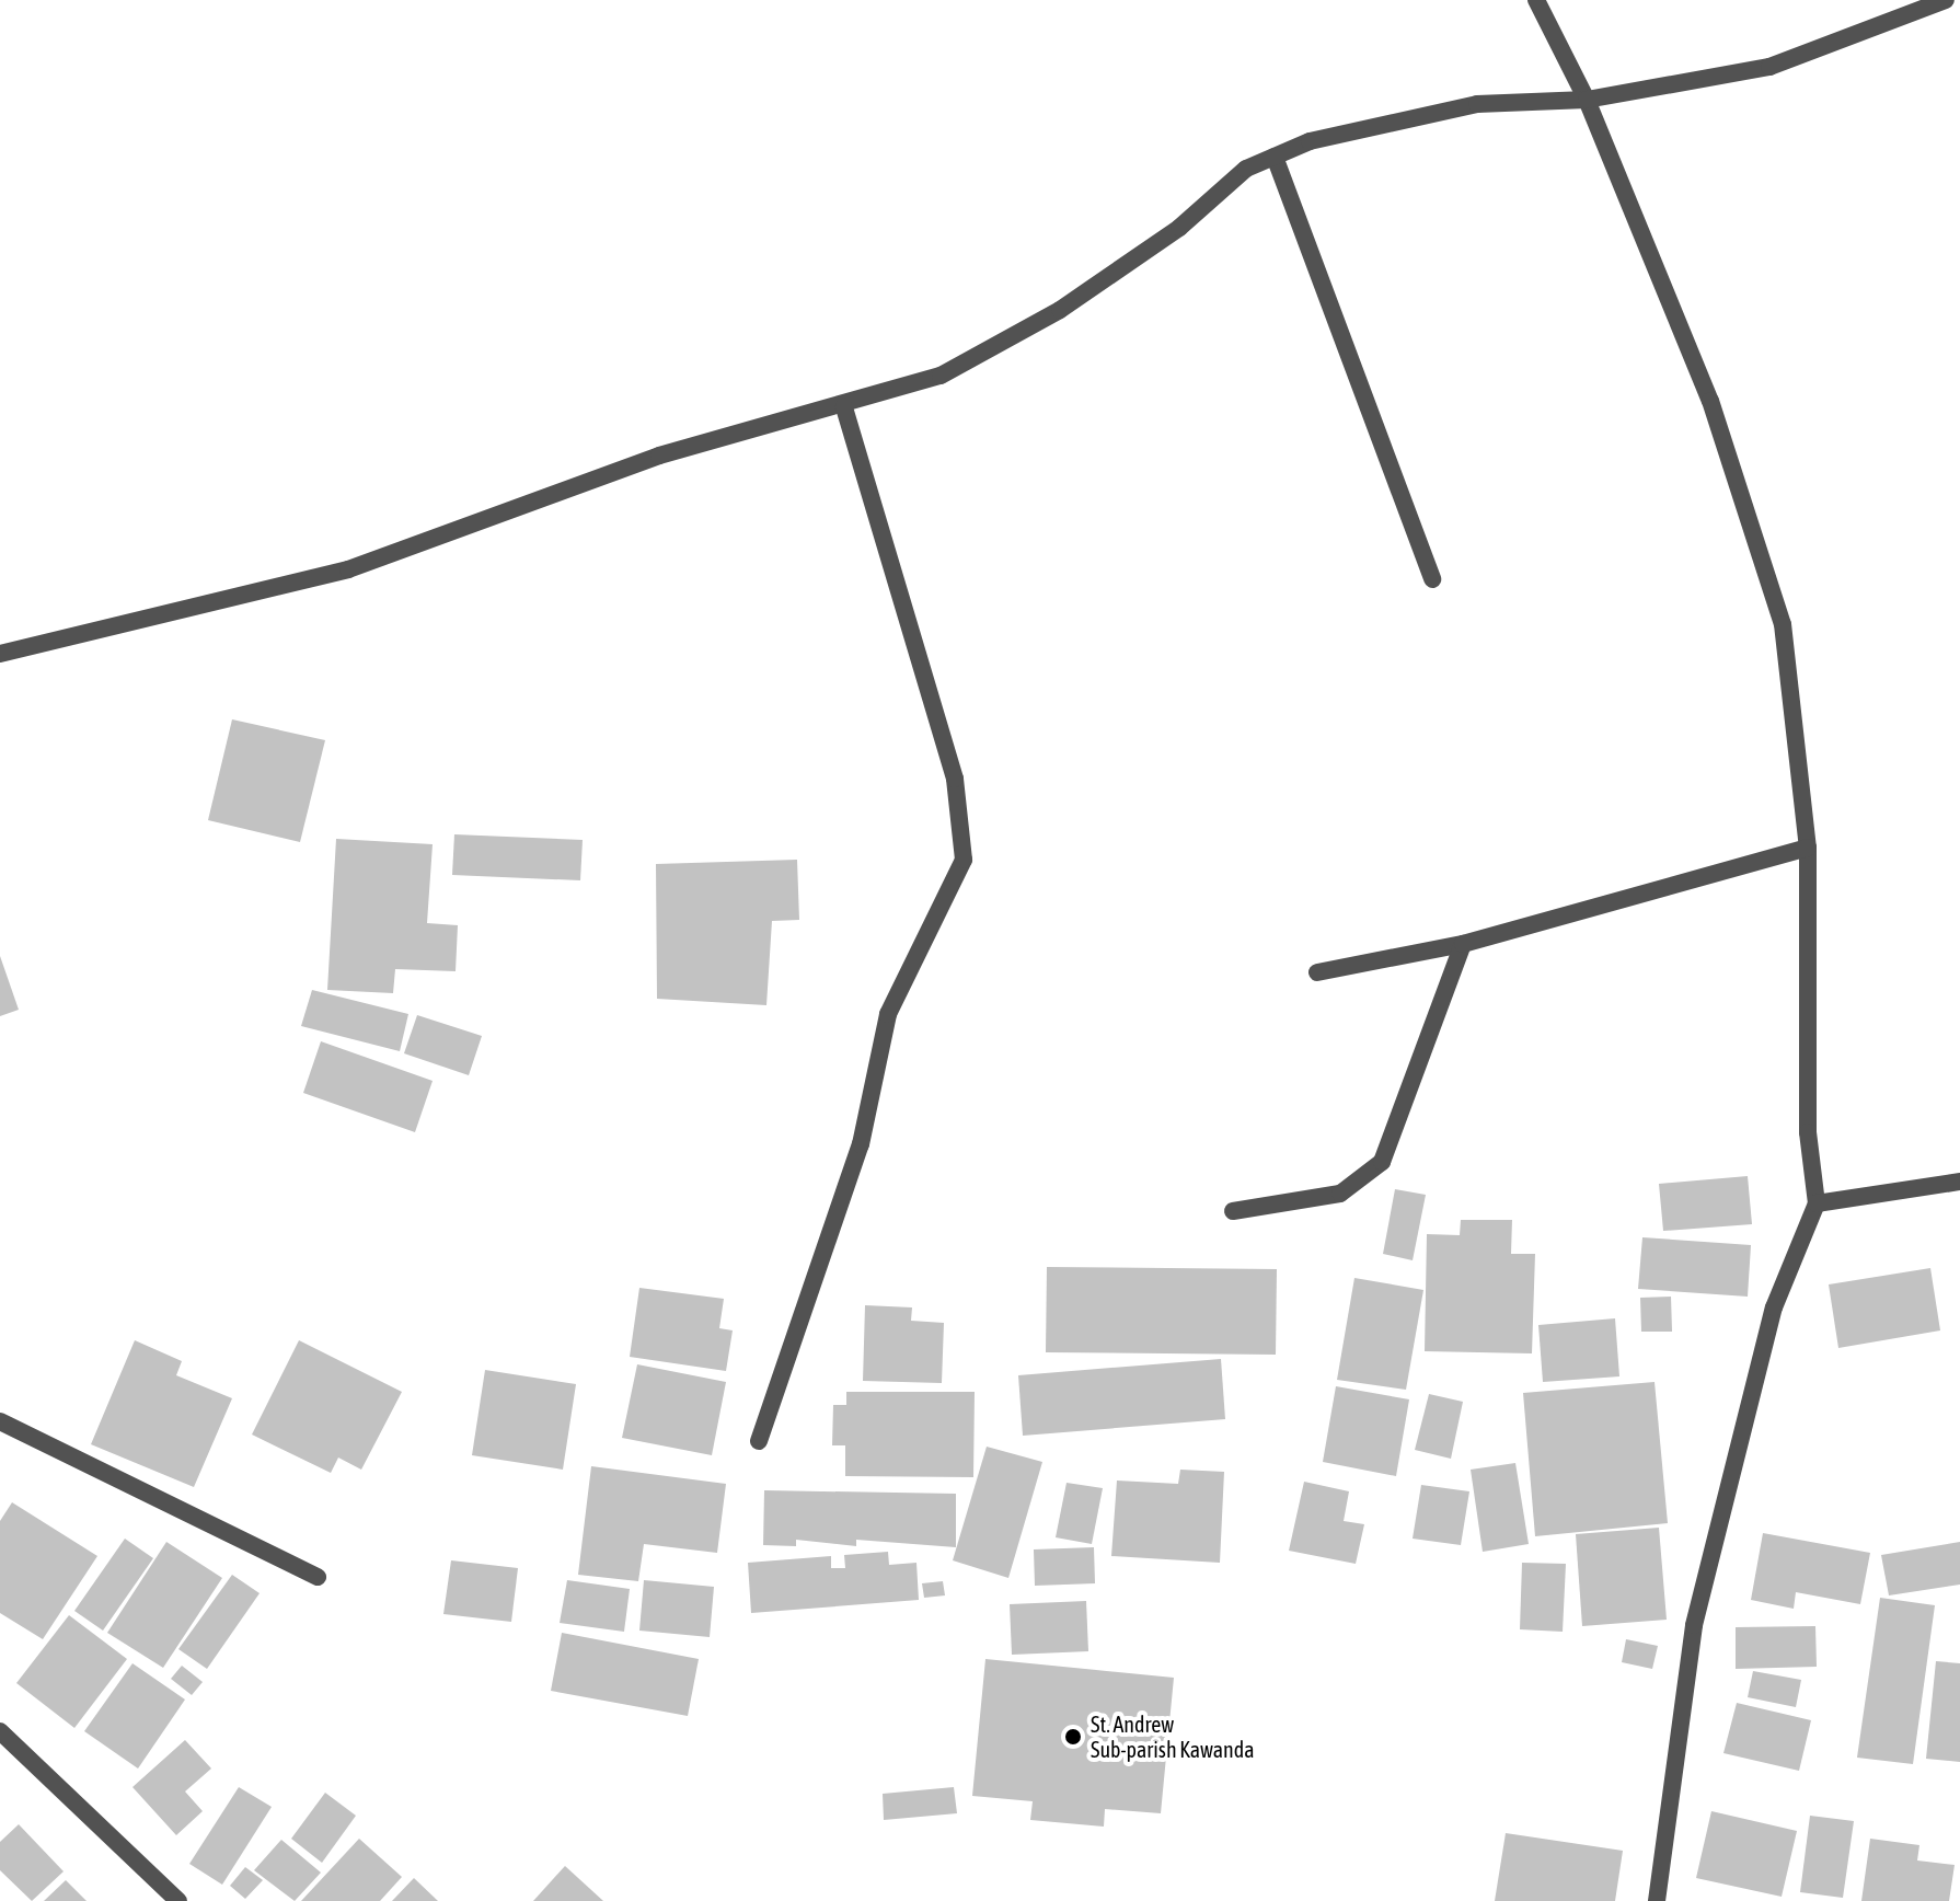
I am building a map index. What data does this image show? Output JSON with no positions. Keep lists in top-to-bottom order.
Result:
{
  "places": ["St. Andrew Sub-parish Kawanda"]
}
